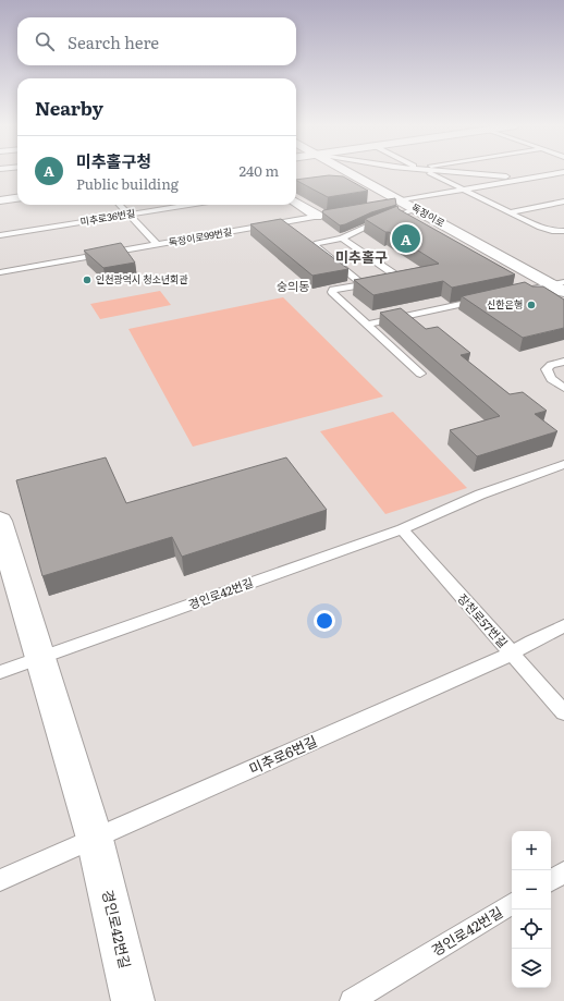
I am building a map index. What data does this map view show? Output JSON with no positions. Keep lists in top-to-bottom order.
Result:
{
  "streets": {
    "street": ["독정이로", "경인로42번길"],
    "lane": [
      "미추로36번길",
      "독정이로99번길",
      "장천로57번길",
      "미추로6번길"
    ]
  },
  "crossings": [
    ["경인로42번길", "장천로57번길"],
    ["경인로42번길", "미추로6번길"],
    ["장천로57번길", "미추로6번길"]
  ],
  "districts": ["미추홀구", "숭의동"],
  "places": ["인천광역시 청소년회관", "신한은행"],
  "page": {
    "search": "Search here",
    "heading": "Nearby",
    "list": [
      {
        "mark": "A",
        "name": "미추홀구청",
        "note": "Public building",
        "value": "240 m"
      }
    ],
    "pins": "A",
    "map_buttons": ["+", "−"]
  }
}
